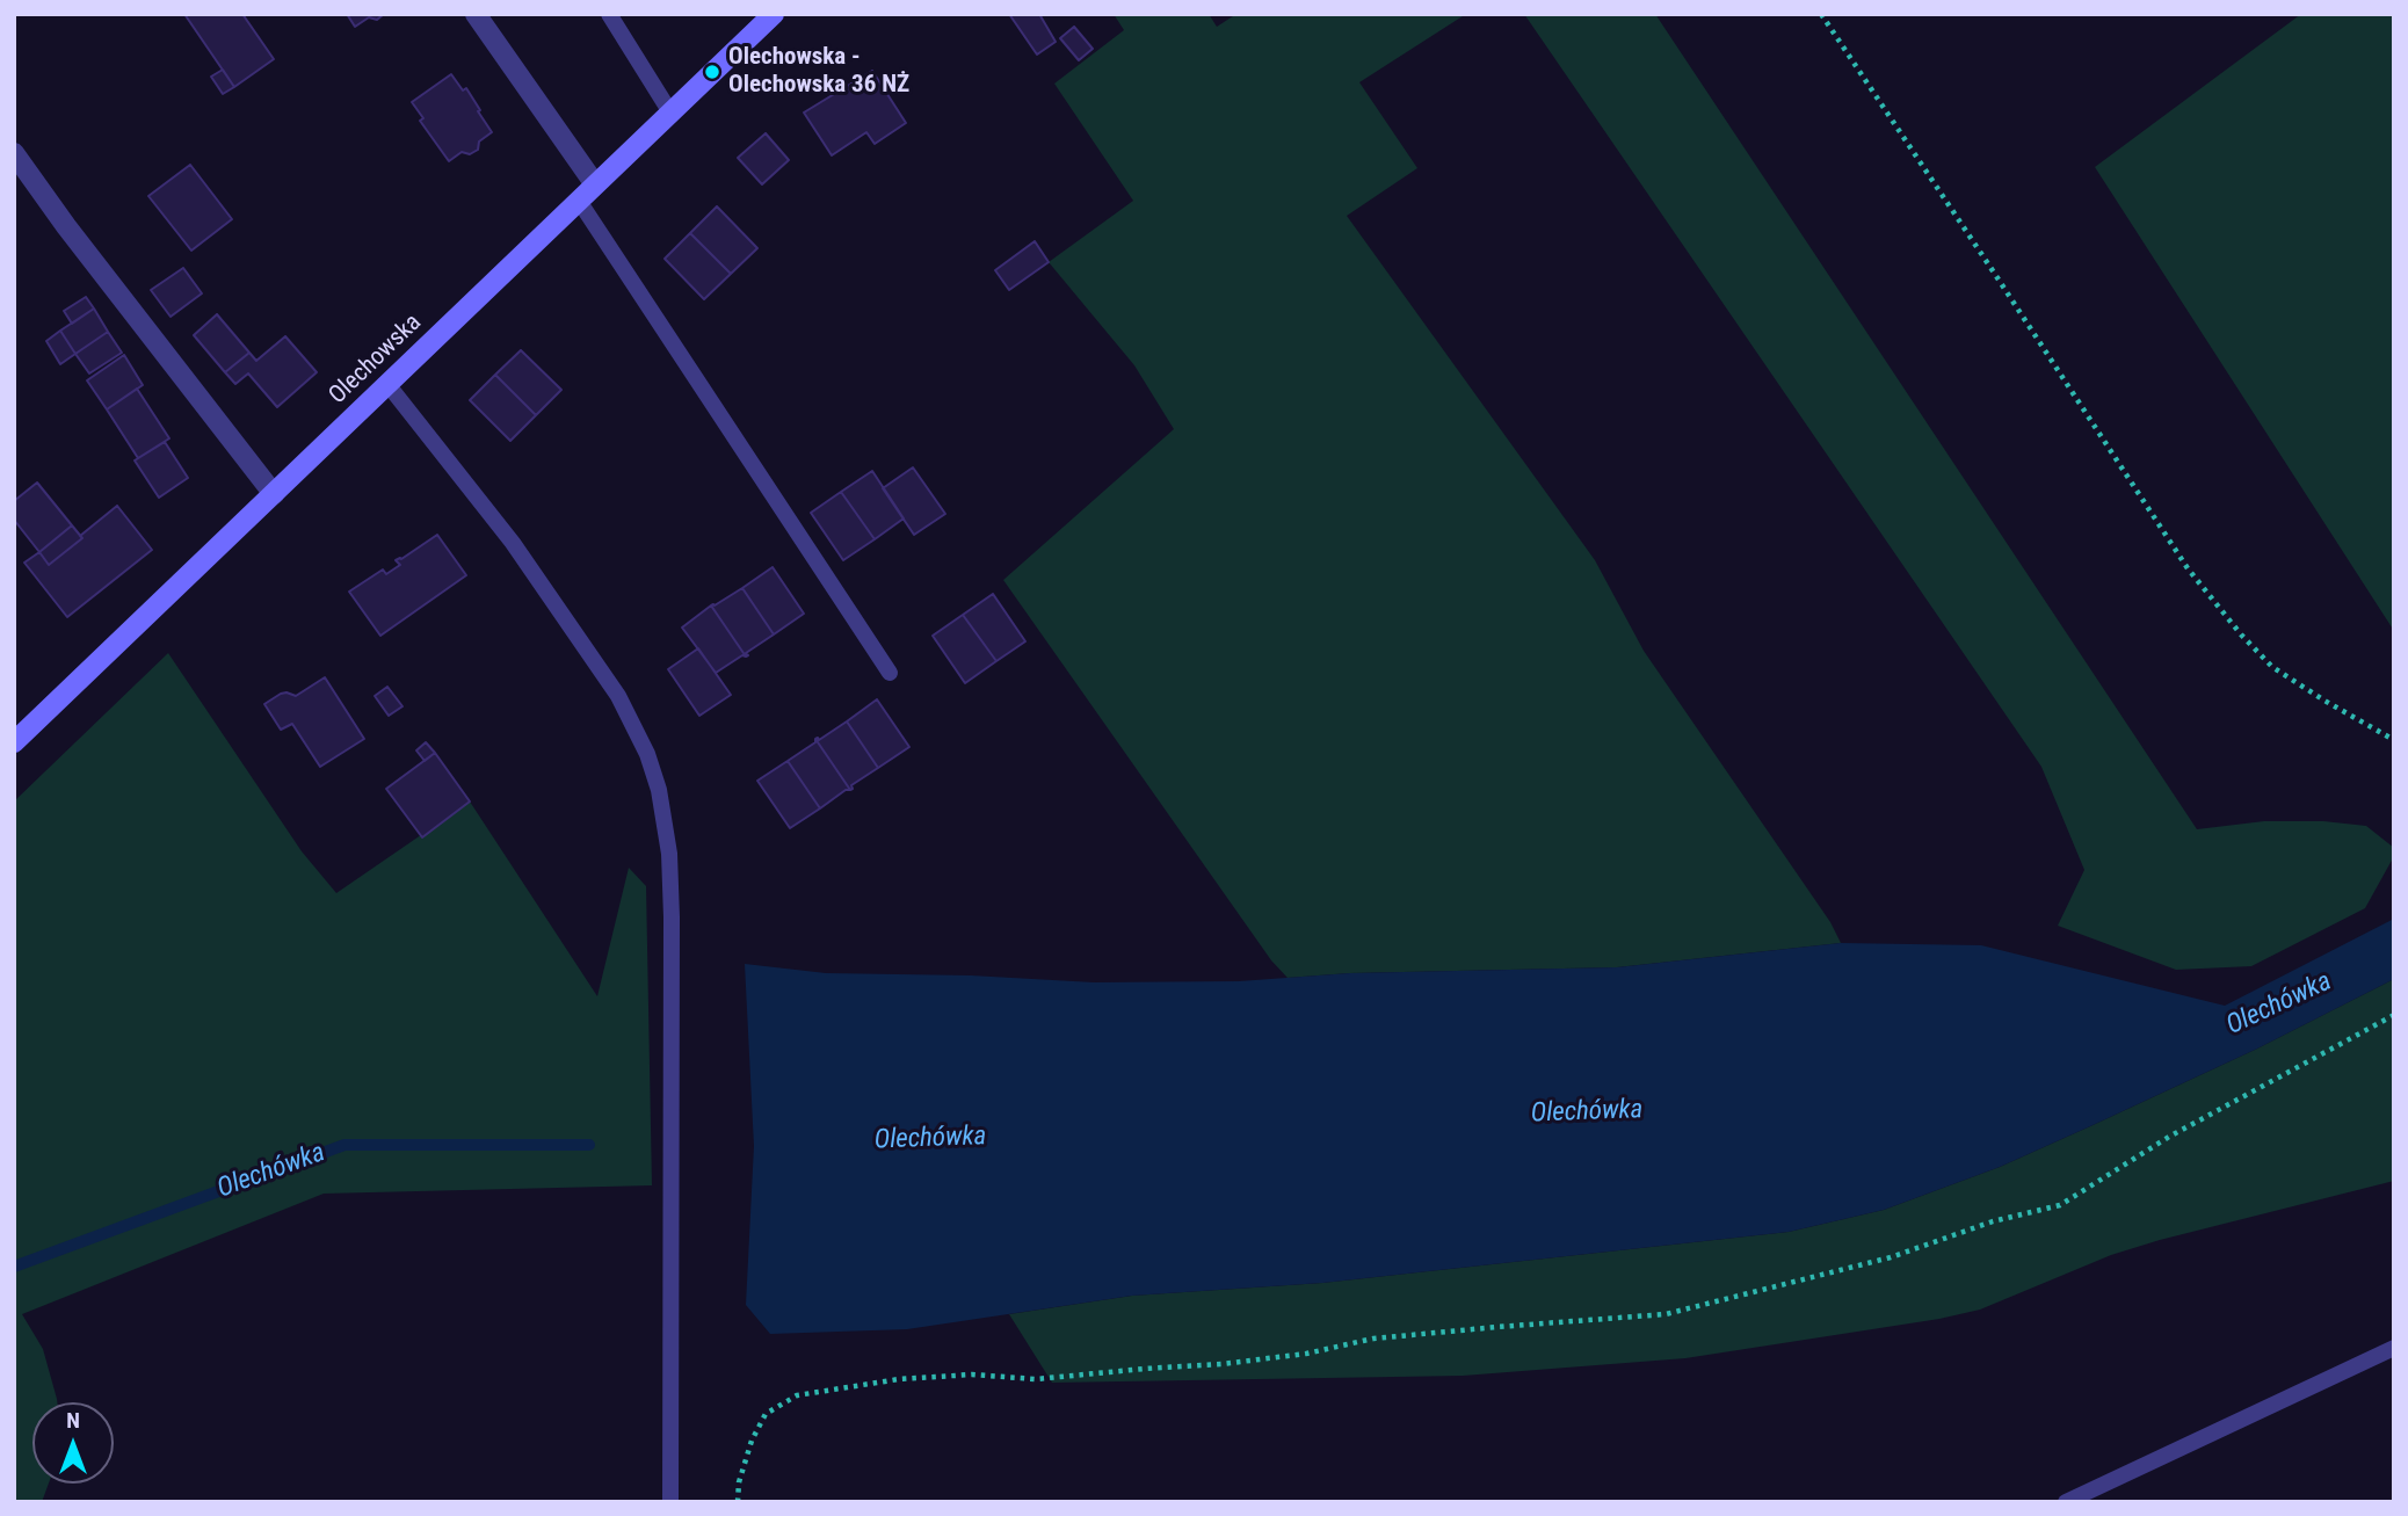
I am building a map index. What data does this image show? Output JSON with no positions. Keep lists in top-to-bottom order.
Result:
{
  "streets": {
    "street": ["Olechowska"]
  },
  "water": ["Olechówka"],
  "places": ["Olechowska - Olechowska 36 NŻ"],
  "north": "top"
}
